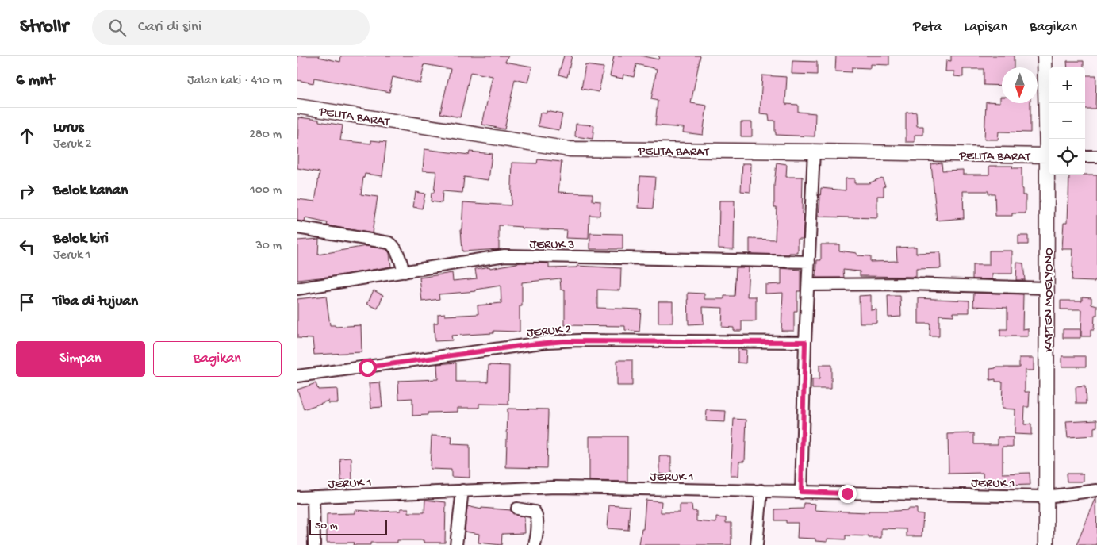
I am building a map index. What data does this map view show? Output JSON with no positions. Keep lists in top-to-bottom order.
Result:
{
  "streets": {
    "street": [
      "PELITA BARAT",
      "JERUK 3",
      "KAPTEN MOELYONO",
      "JERUK 2",
      "JERUK 1"
    ]
  },
  "crossings": [
    ["PELITA BARAT", "KAPTEN MOELYONO"],
    ["KAPTEN MOELYONO", "JERUK 1"]
  ],
  "scale_bar": "50 m",
  "north": "bottom",
  "page": {
    "header": "Strollr",
    "search": "Cari di sini",
    "nav": ["Peta", "Lapisan", "Bagikan"],
    "heading": ["6 mnt", "Jalan kaki · 410 m"],
    "map_buttons": ["+", "−"],
    "list": [
      ["Lurus", "Jeruk 2", "280 m"],
      ["Belok kanan", "100 m"],
      ["Belok kiri", "Jeruk 1", "30 m"],
      "Tiba di tujuan"
    ],
    "buttons": ["Simpan", "Bagikan"],
    "scale": "50 m"
  }
}
